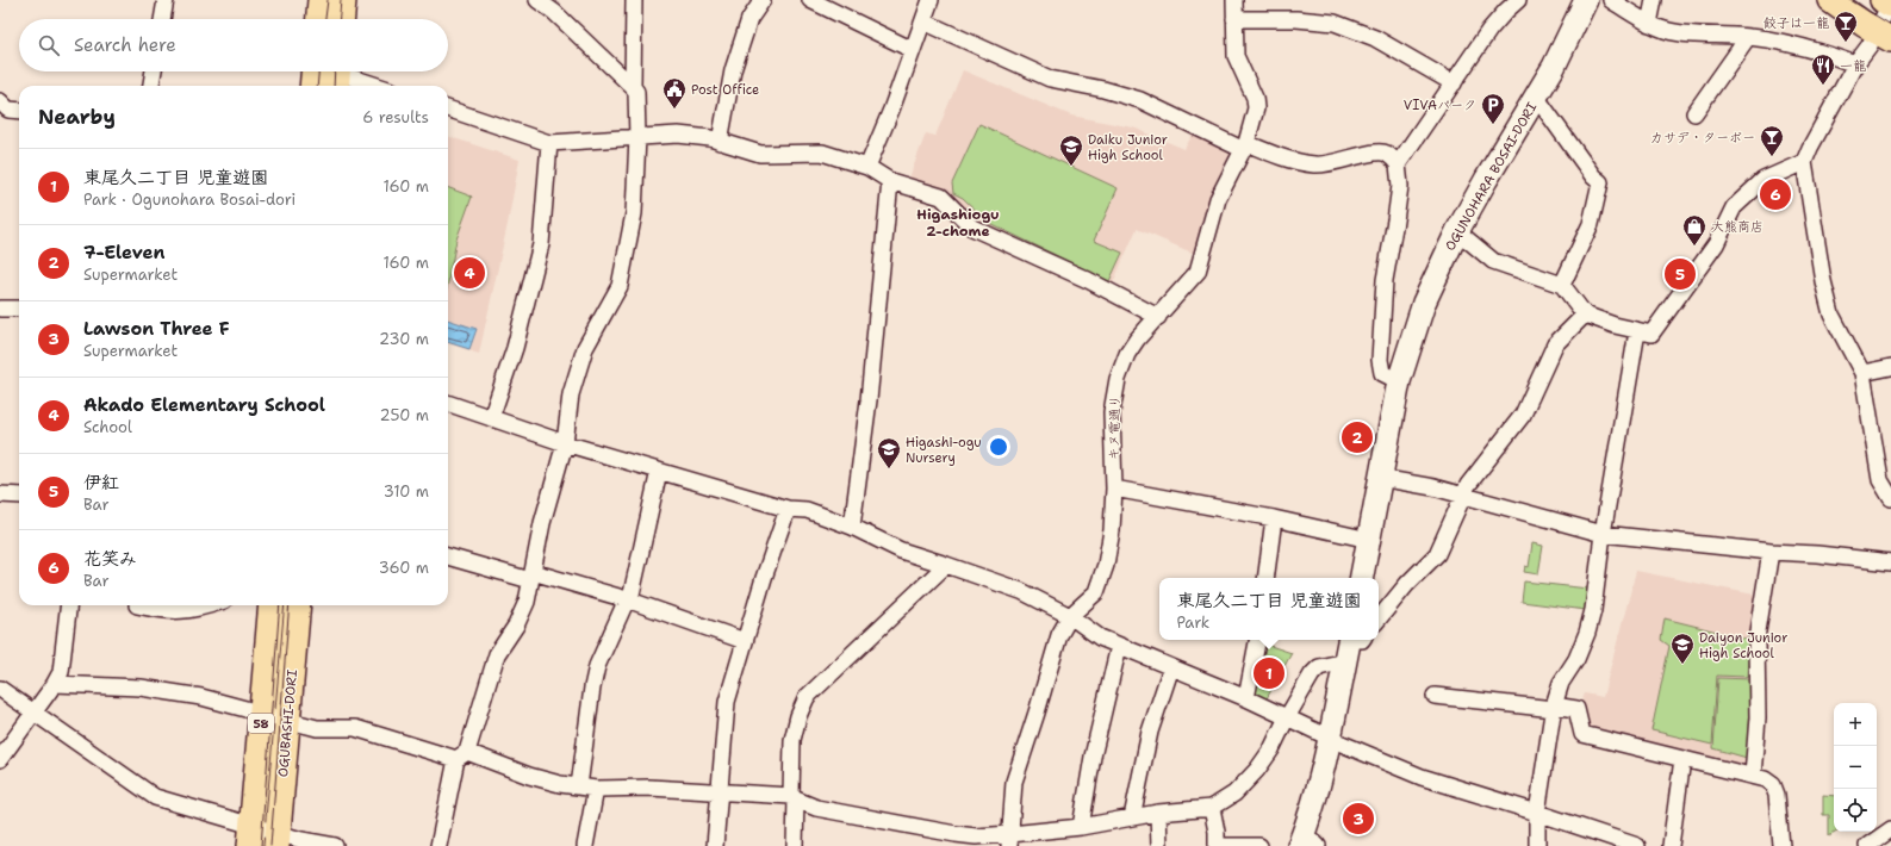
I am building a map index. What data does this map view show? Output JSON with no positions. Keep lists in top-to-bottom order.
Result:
{
  "streets": {
    "main road": ["58", "OGUBASHI-DORI"],
    "street": ["OGUNOHARA BOSAI-DORI", "キヌ電通り"]
  },
  "districts": ["Higashiogu 2-chome"],
  "places": {
    "bar": ["餃子は一龍", "カサデ・ターボー"],
    "restaurant": ["一龍"],
    "public building": ["Post Office"],
    "parking": ["VIVAパーク"],
    "school or university": ["Daiku Junior High School", "Higashi-ogu Nursery", "Daiyon Junior High School"],
    "shop": ["大熊商店"]
  },
  "page": {
    "search": "Search here",
    "heading": ["Nearby", "6 results"],
    "list": [
      {
        "mark": "1",
        "name": "東尾久二丁目 児童遊園",
        "note": "Park · Ogunohara Bosai-dori",
        "value": "160 m"
      },
      {
        "mark": "2",
        "name": "7-Eleven",
        "note": "Supermarket",
        "value": "160 m"
      },
      {
        "mark": "3",
        "name": "Lawson Three F",
        "note": "Supermarket",
        "value": "230 m"
      },
      {
        "mark": "4",
        "name": "Akado Elementary School",
        "note": "School",
        "value": "250 m"
      },
      {
        "mark": "5",
        "name": "伊紅",
        "note": "Bar",
        "value": "310 m"
      },
      {
        "mark": "6",
        "name": "花笑み",
        "note": "Bar",
        "value": "360 m"
      }
    ],
    "pins": [
      "6",
      "4",
      "5",
      "2",
      "1",
      "3"
    ],
    "popup": ["東尾久二丁目 児童遊園", "Park"],
    "map_buttons": ["+", "−"]
  }
}
